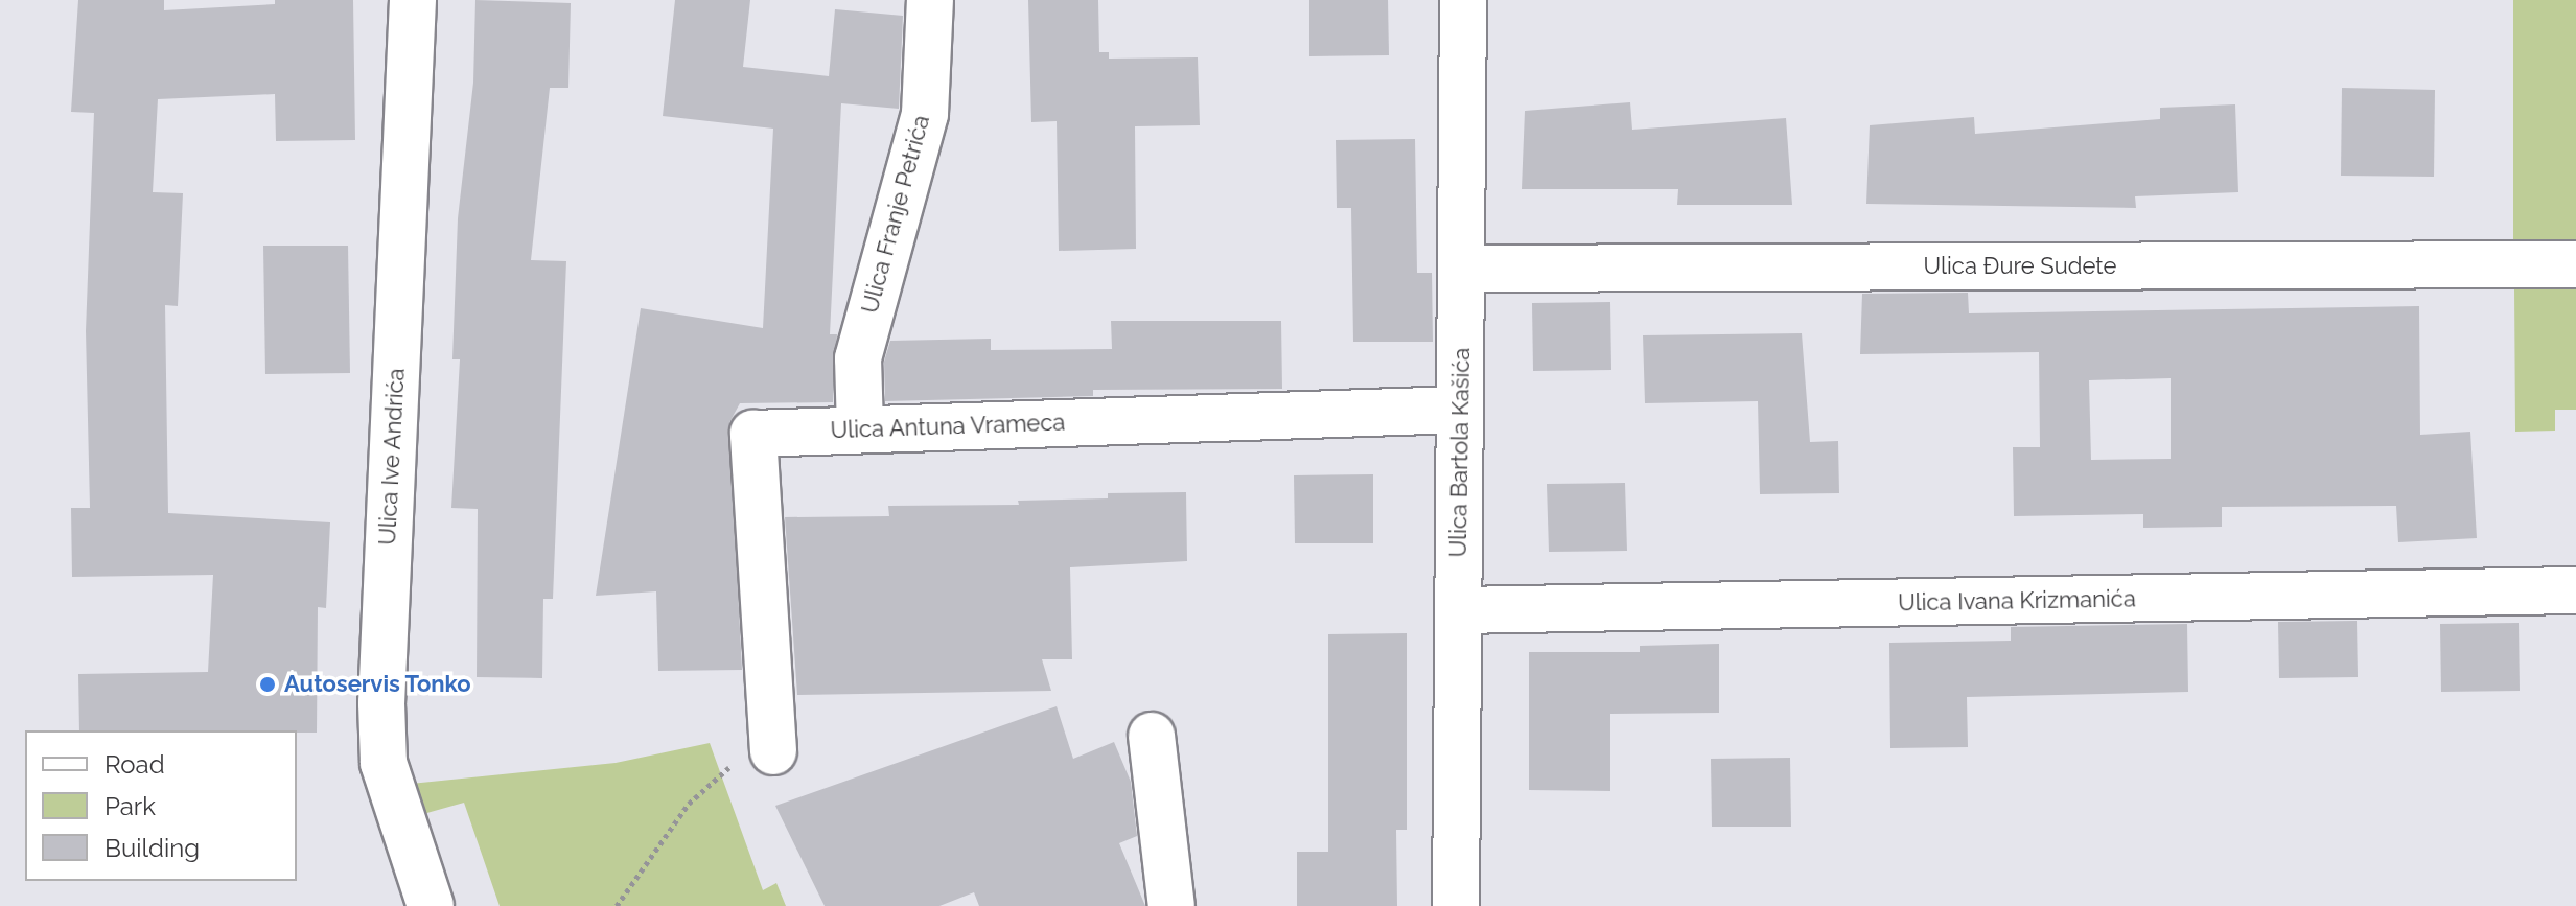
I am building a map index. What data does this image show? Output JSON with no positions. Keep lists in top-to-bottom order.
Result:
{
  "streets": {
    "street": [
      "Ulica Franje Petrića",
      "Ulica Đure Sudete",
      "Ulica Antuna Vrameca",
      "Ulica Bartola Kašića",
      "Ulica Ive Andrića",
      "Ulica Ivana Krizmanića"
    ]
  },
  "crossings": [
    ["Ulica Franje Petrića", "Ulica Antuna Vrameca"],
    ["Ulica Đure Sudete", "Ulica Bartola Kašića"],
    ["Ulica Antuna Vrameca", "Ulica Bartola Kašića"],
    ["Ulica Bartola Kašića", "Ulica Ivana Krizmanića"]
  ],
  "places": ["Autoservis Tonko"],
  "legend": ["Road", "Park", "Building"]
}
